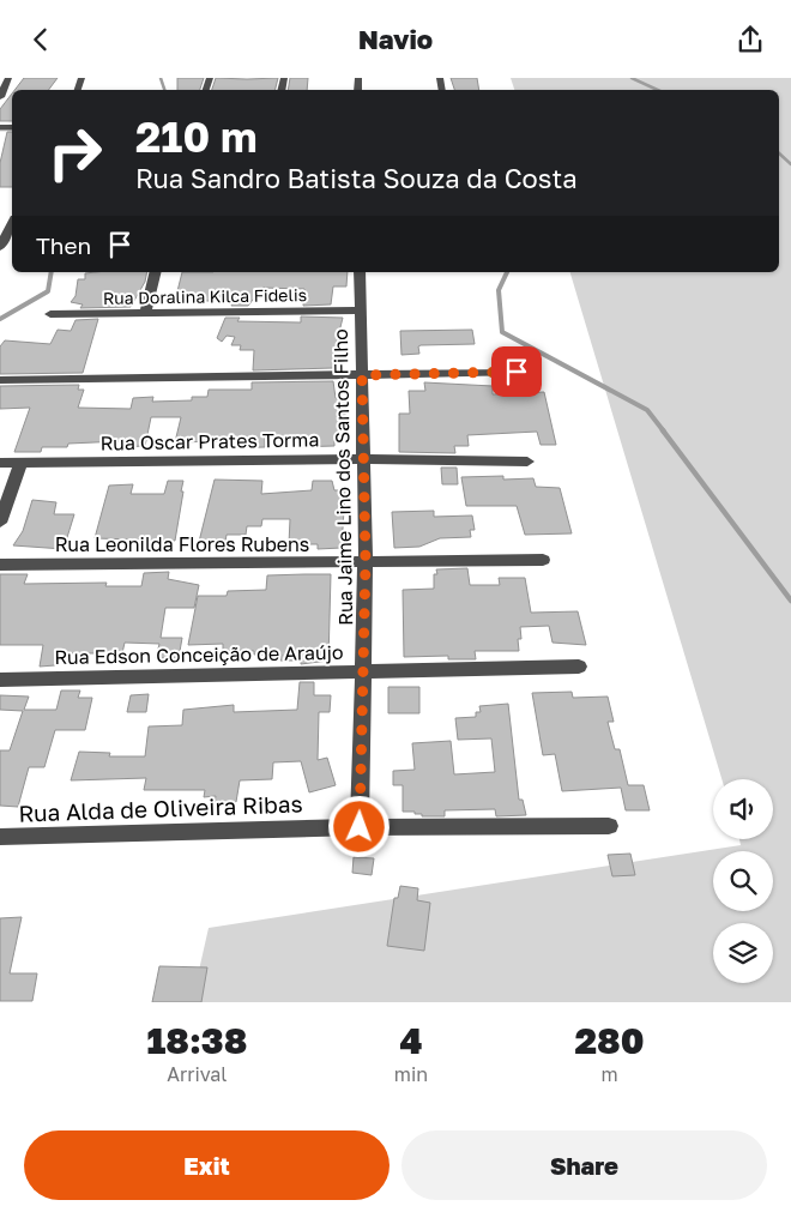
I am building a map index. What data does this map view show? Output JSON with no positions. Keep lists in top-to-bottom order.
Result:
{
  "streets": {
    "street": [
      "Rua Doralina Kilca Fidelis",
      "Rua Oscar Prates Torma",
      "Rua Jaime Lino dos Santos Filho",
      "Rua Leonilda Flores Rubens",
      "Rua Edson Conceição de Araújo",
      "Rua Alda de Oliveira Ribas"
    ]
  },
  "crossings": [
    ["Rua Doralina Kilca Fidelis", "Rua Jaime Lino dos Santos Filho"],
    ["Rua Oscar Prates Torma", "Rua Jaime Lino dos Santos Filho"],
    ["Rua Jaime Lino dos Santos Filho", "Rua Leonilda Flores Rubens"],
    ["Rua Jaime Lino dos Santos Filho", "Rua Edson Conceição de Araújo"],
    ["Rua Jaime Lino dos Santos Filho", "Rua Alda de Oliveira Ribas"]
  ],
  "page": {
    "header": "Navio",
    "turn": ["210 m", "Rua Sandro Batista Souza da Costa"],
    "then": "Then",
    "eta": [
      "18:38",
      "Arrival",
      "4",
      "min",
      "280",
      "m"
    ],
    "buttons": ["Exit", "Share"]
  }
}
